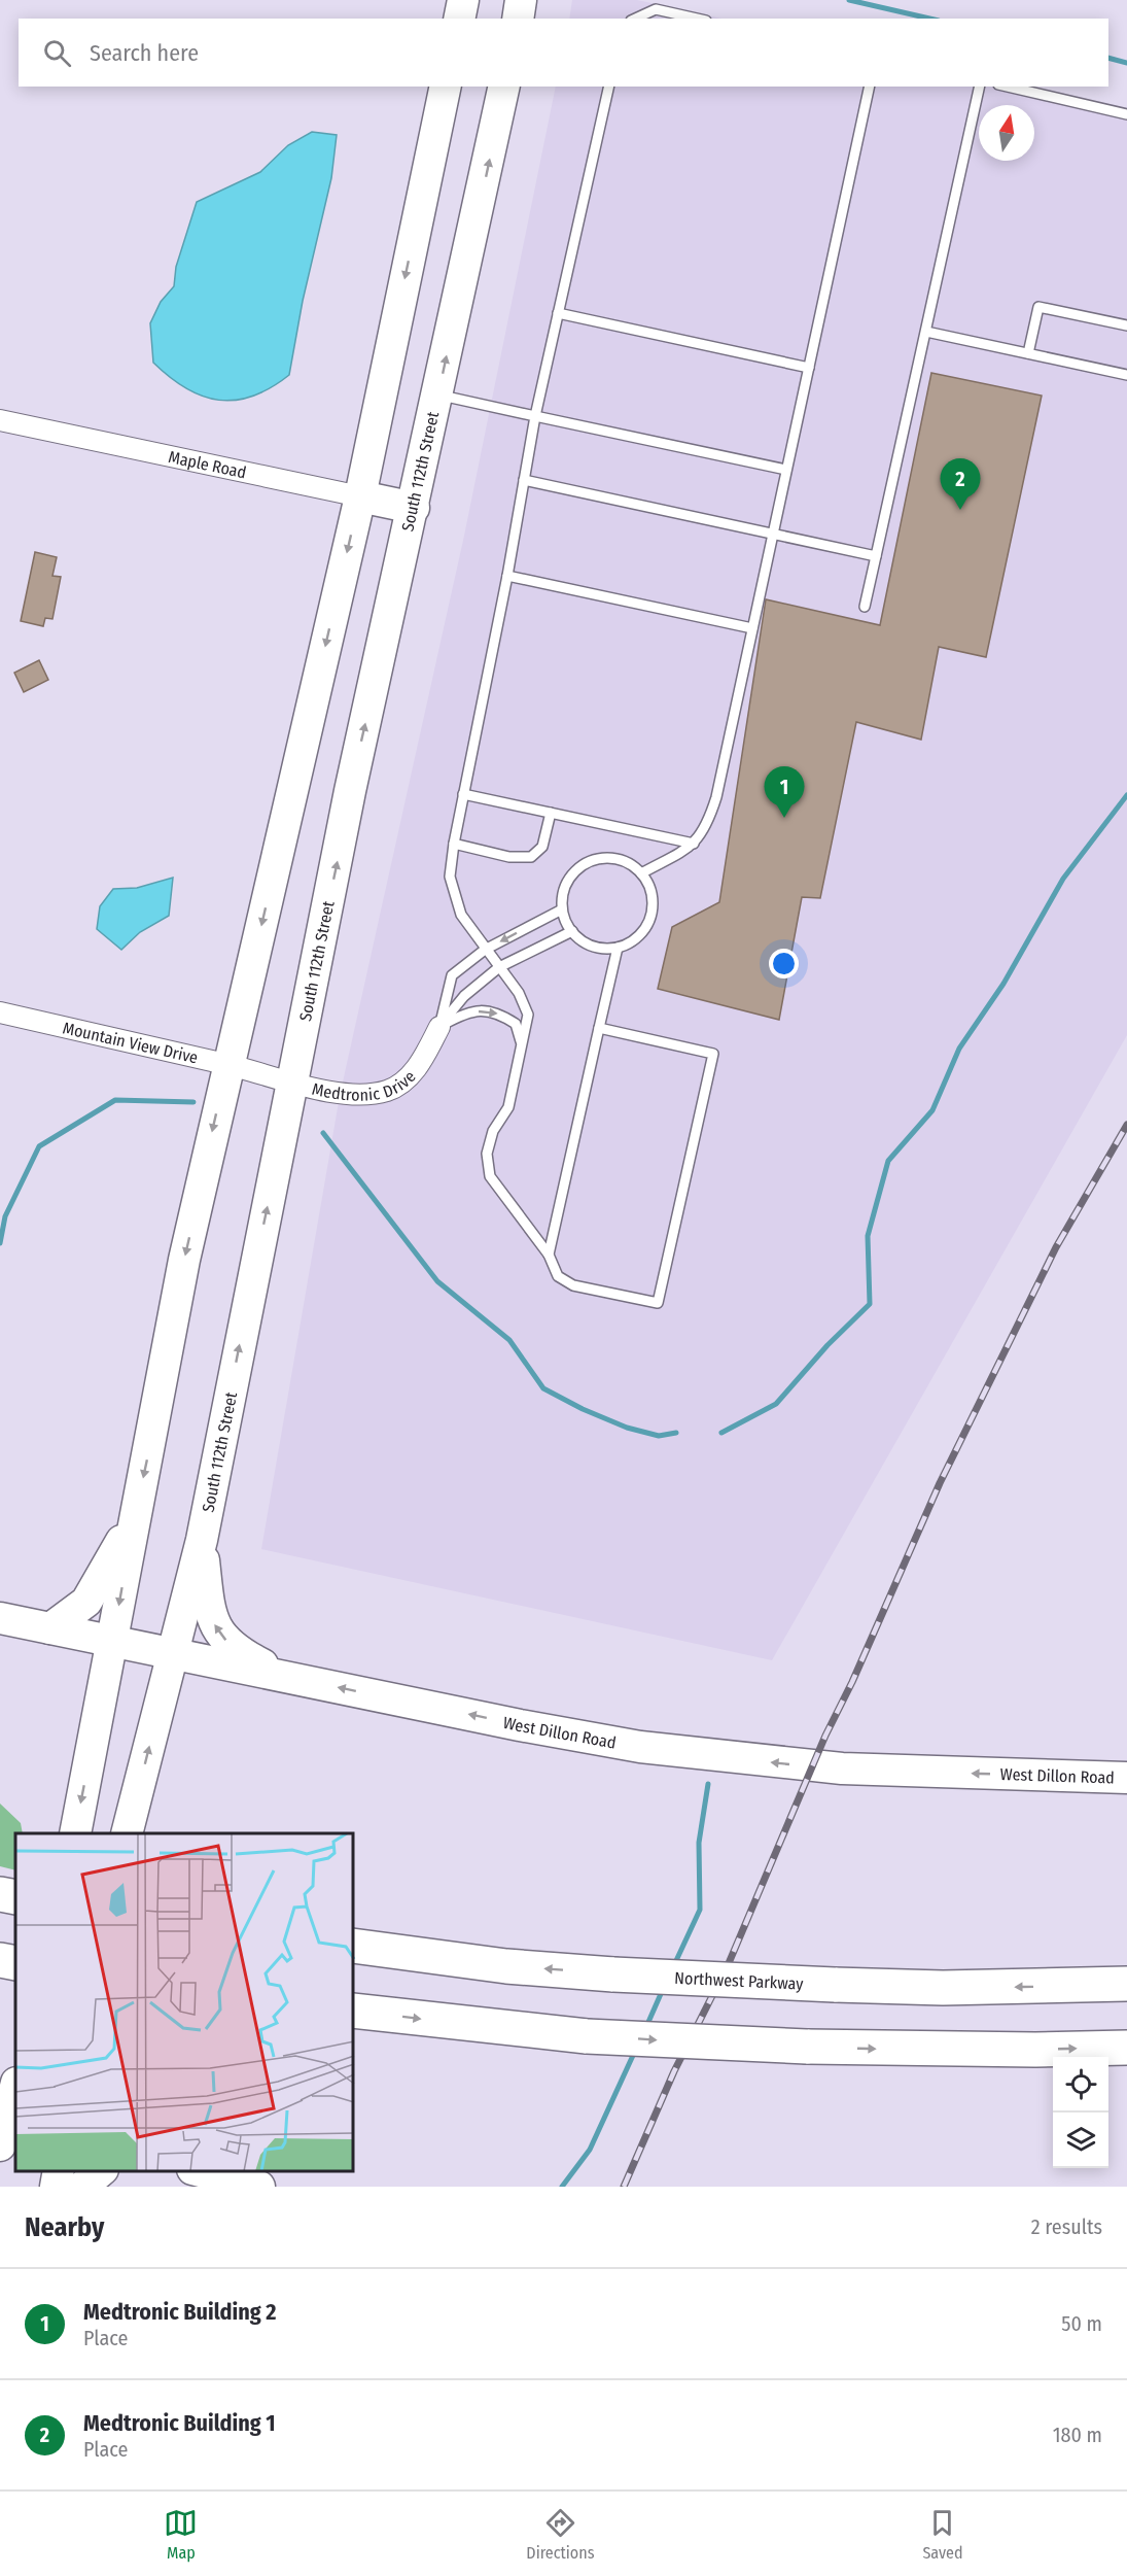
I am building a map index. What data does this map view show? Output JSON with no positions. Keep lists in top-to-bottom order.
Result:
{
  "streets": {
    "highway": ["Northwest Parkway"],
    "main road": ["Maple Road", "South 112th Street", "West Dillon Road"],
    "street": ["Mountain View Drive", "Medtronic Drive"]
  },
  "crossings": [
    ["Maple Road", "South 112th Street"],
    ["South 112th Street", "Medtronic Drive"],
    ["South 112th Street", "West Dillon Road"],
    ["Mountain View Drive", "Medtronic Drive"]
  ],
  "one_way": ["West Dillon Road"],
  "north": "top",
  "page": {
    "search": "Search here",
    "pins": ["2", "1"],
    "heading": ["Nearby", "2 results"],
    "list": [
      {
        "mark": "1",
        "name": "Medtronic Building 2",
        "note": "Place",
        "value": "50 m"
      },
      {
        "mark": "2",
        "name": "Medtronic Building 1",
        "note": "Place",
        "value": "180 m"
      }
    ],
    "nav": ["Map", "Directions", "Saved"]
  }
}
